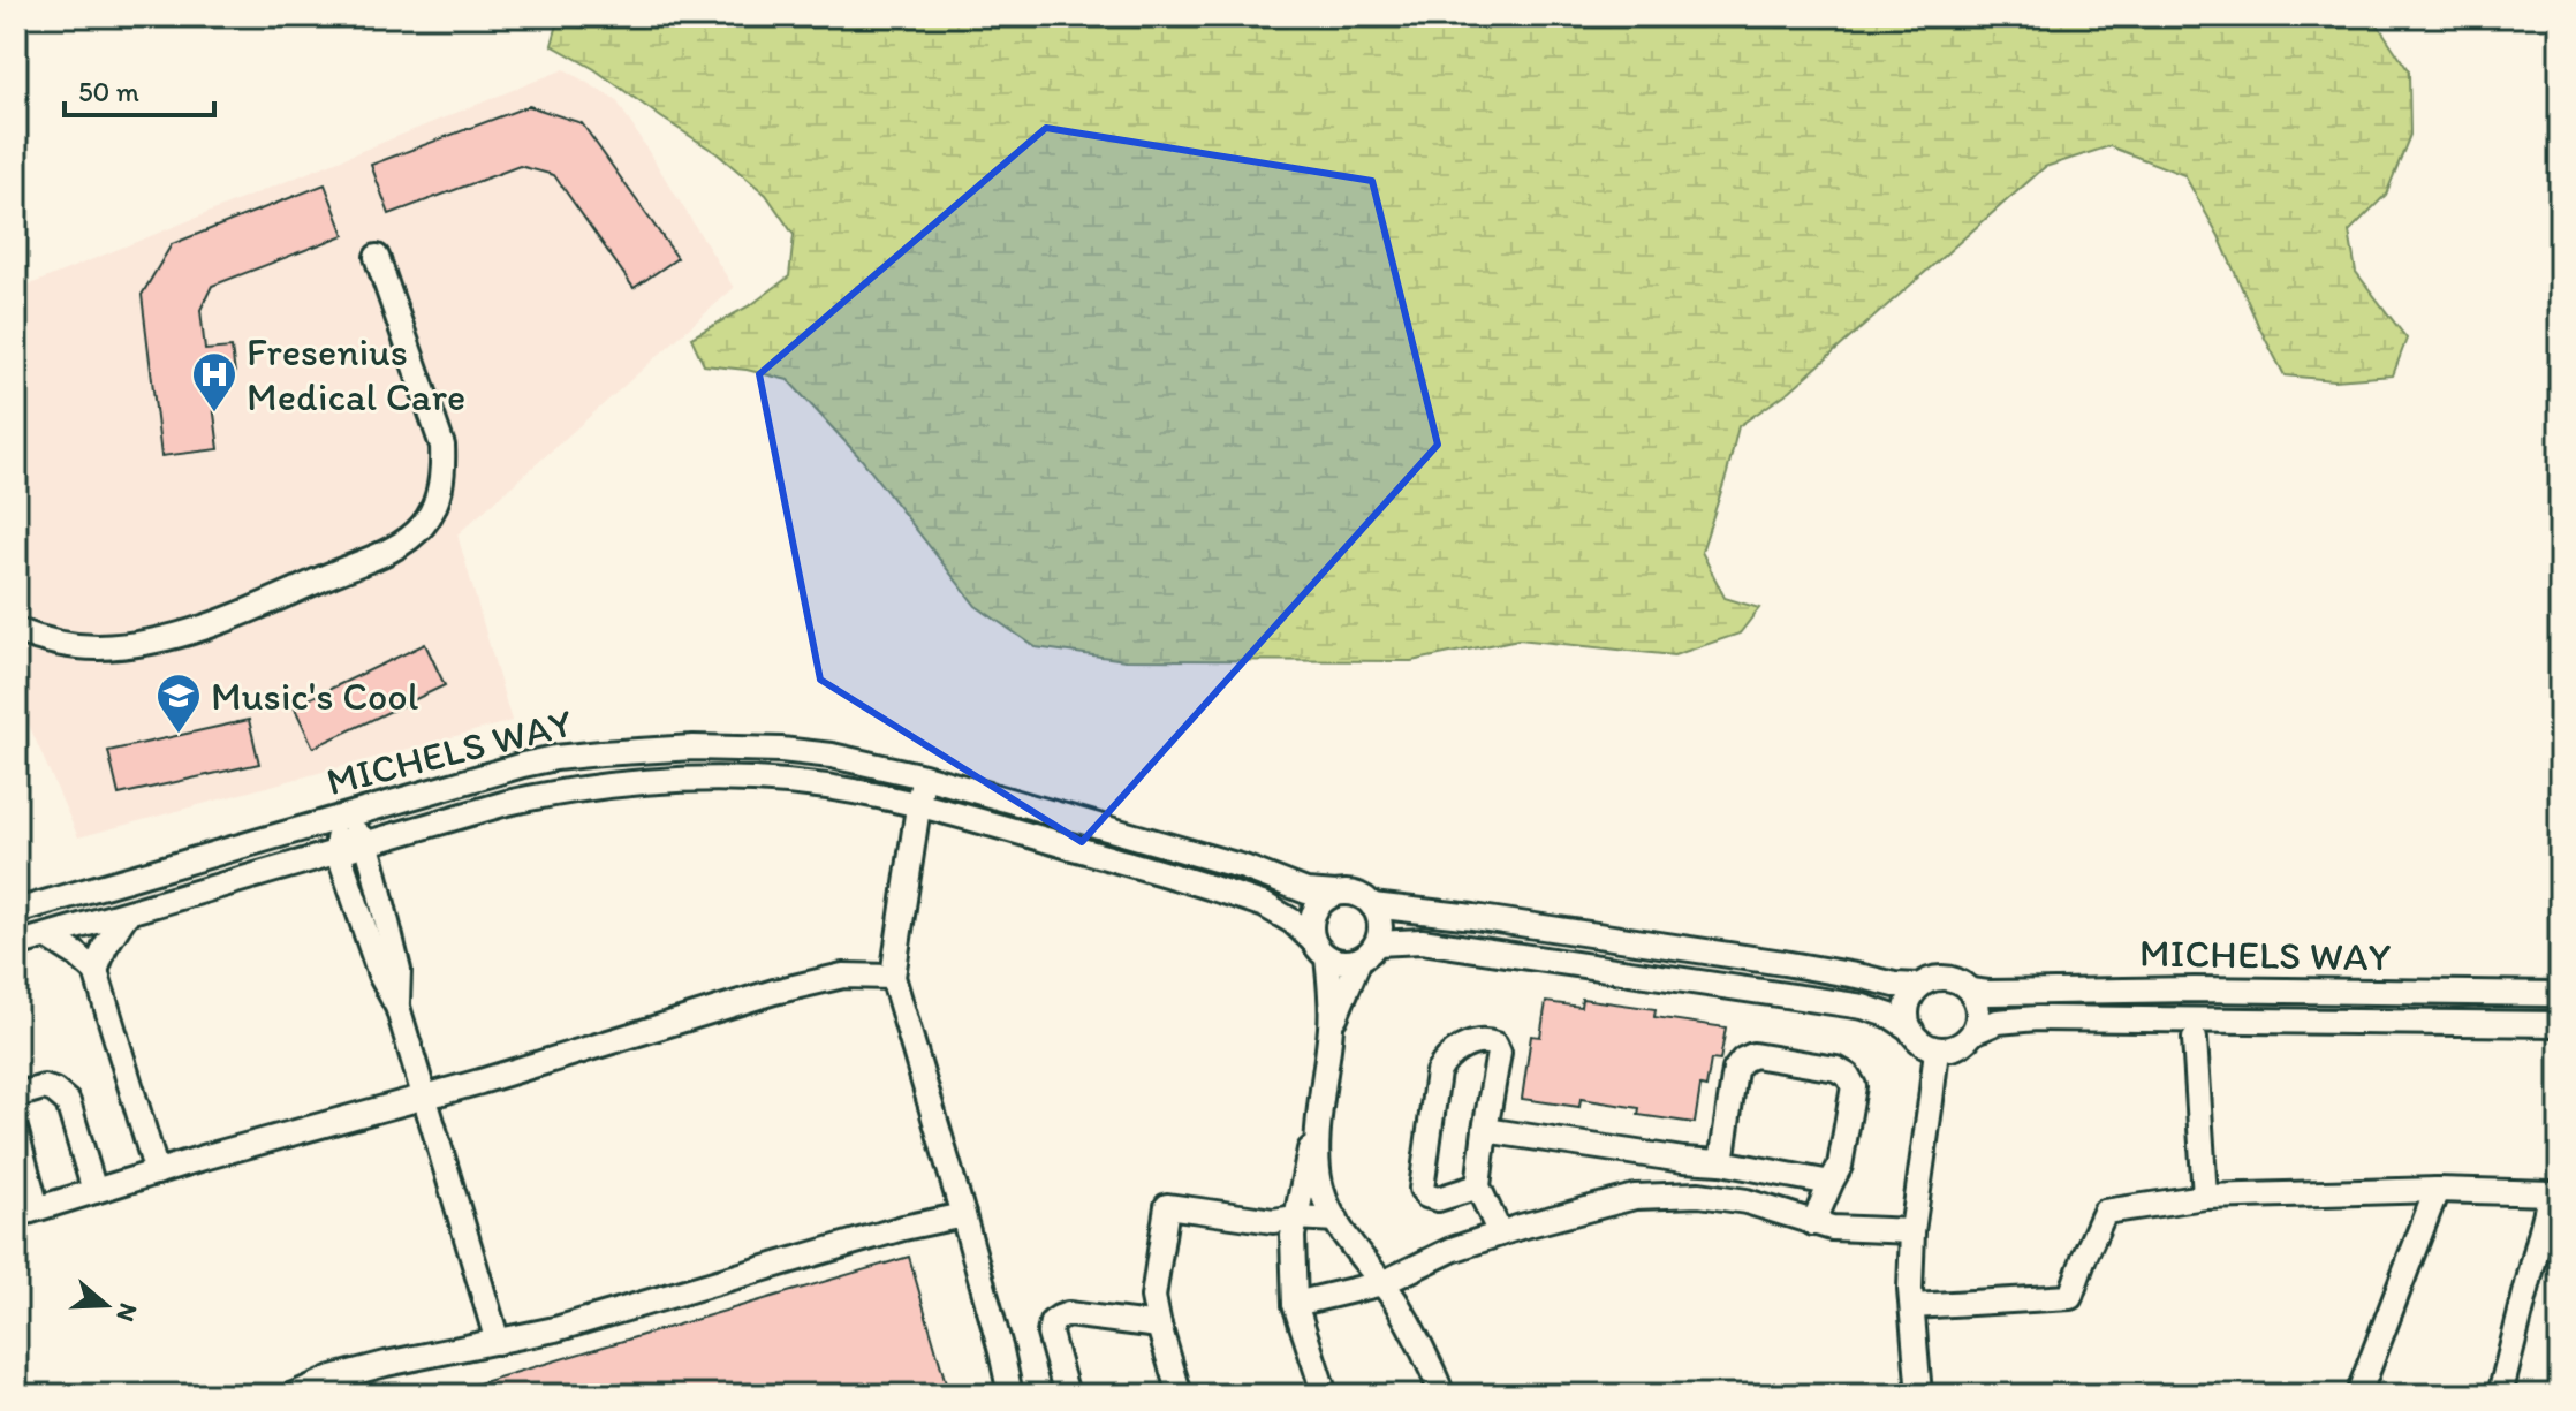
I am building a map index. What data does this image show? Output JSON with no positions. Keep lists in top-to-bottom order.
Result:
{
  "streets": {
    "street": ["MICHELS WAY"]
  },
  "places": {
    "hospital": ["Fresenius Medical Care"],
    "school or university": ["Music's Cool"]
  },
  "scale_bar": "50 m",
  "north": "right"
}
